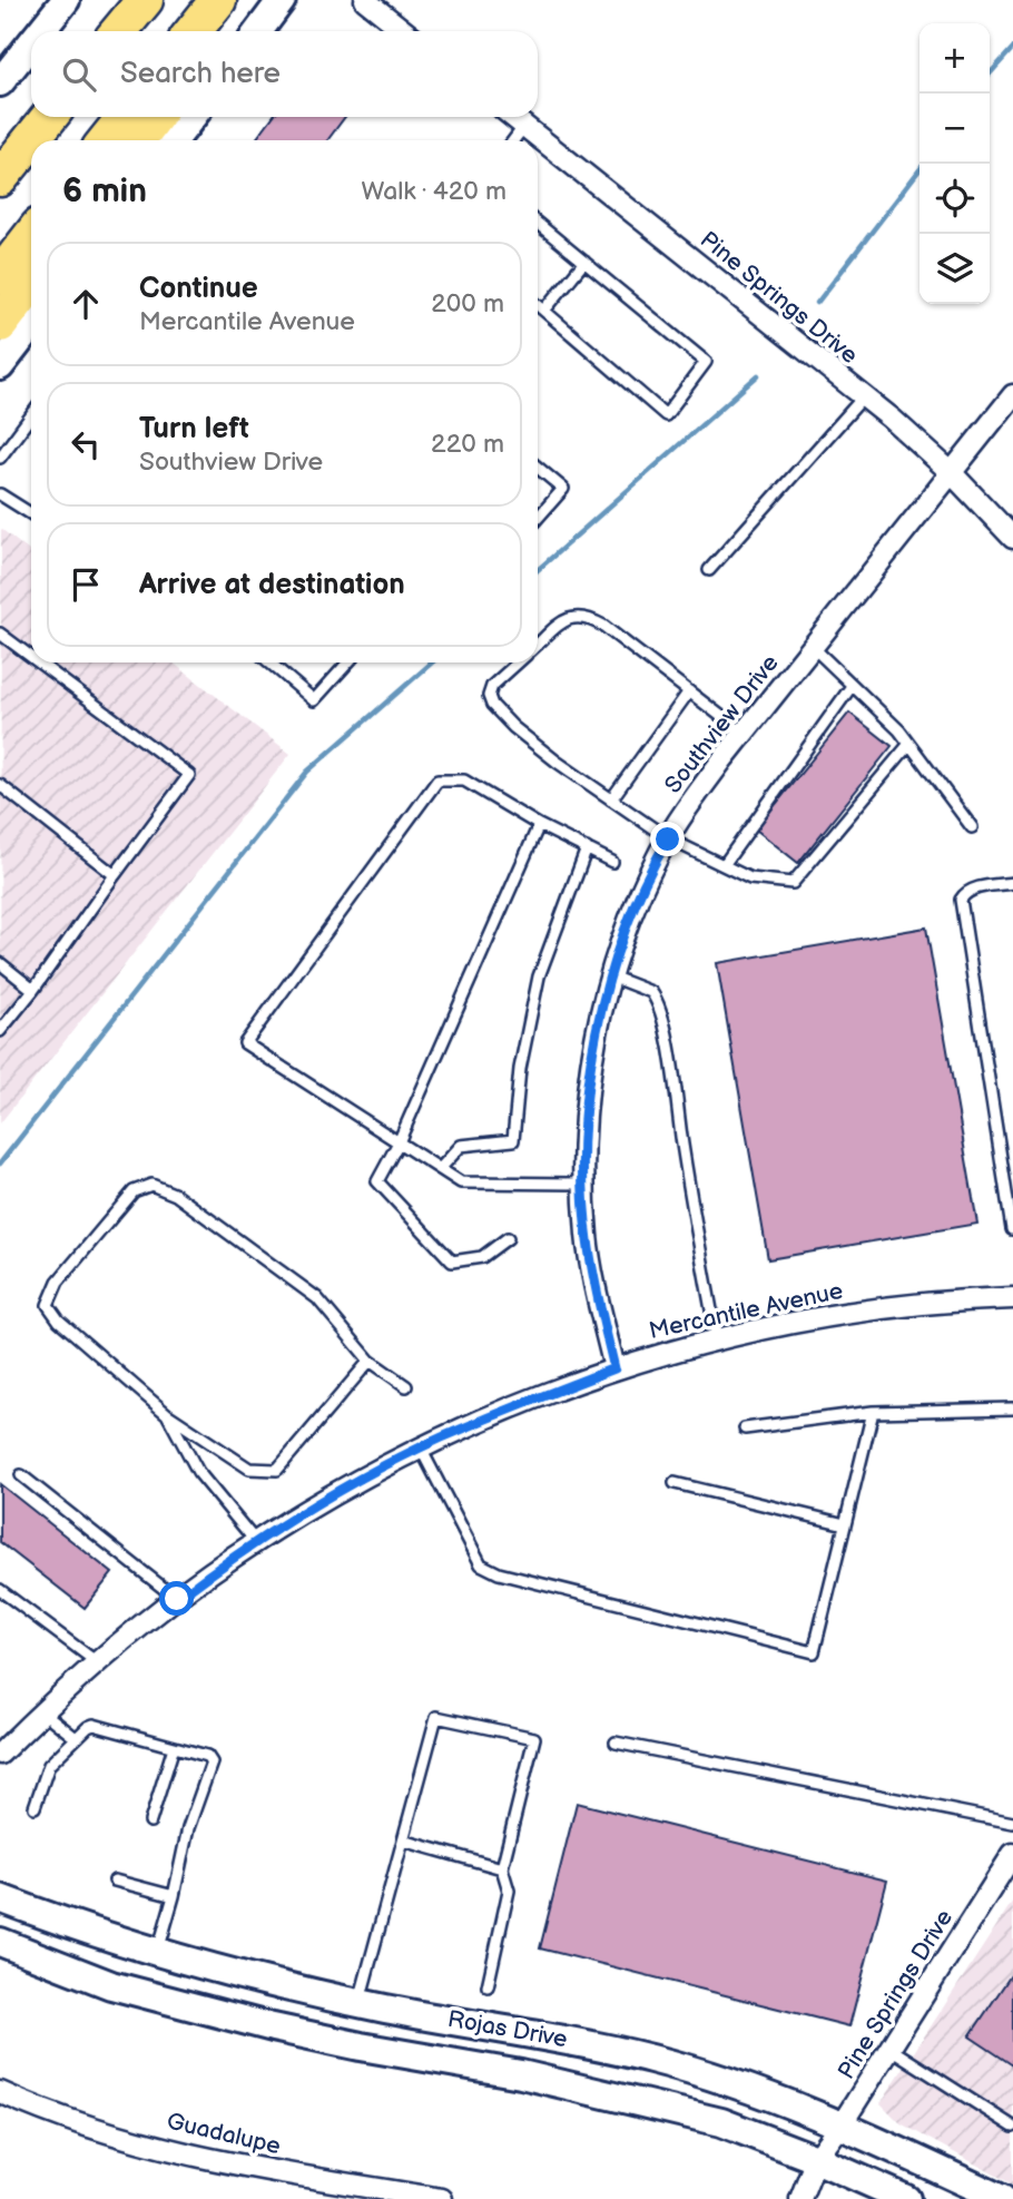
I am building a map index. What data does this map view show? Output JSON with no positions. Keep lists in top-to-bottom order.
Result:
{
  "streets": {
    "main road": ["Rojas Drive"],
    "street": [
      "Pine Springs Drive",
      "Southview Drive",
      "Mercantile Avenue",
      "Guadalupe"
    ]
  },
  "crossings": [
    ["Pine Springs Drive", "Southview Drive"],
    ["Pine Springs Drive", "Rojas Drive"],
    ["Southview Drive", "Mercantile Avenue"]
  ],
  "page": {
    "map_buttons": ["+", "−"],
    "search": "Search here",
    "heading": ["6 min", "Walk · 420 m"],
    "list": [
      ["Continue", "Mercantile Avenue", "200 m"],
      ["Turn left", "Southview Drive", "220 m"],
      "Arrive at destination"
    ]
  }
}
